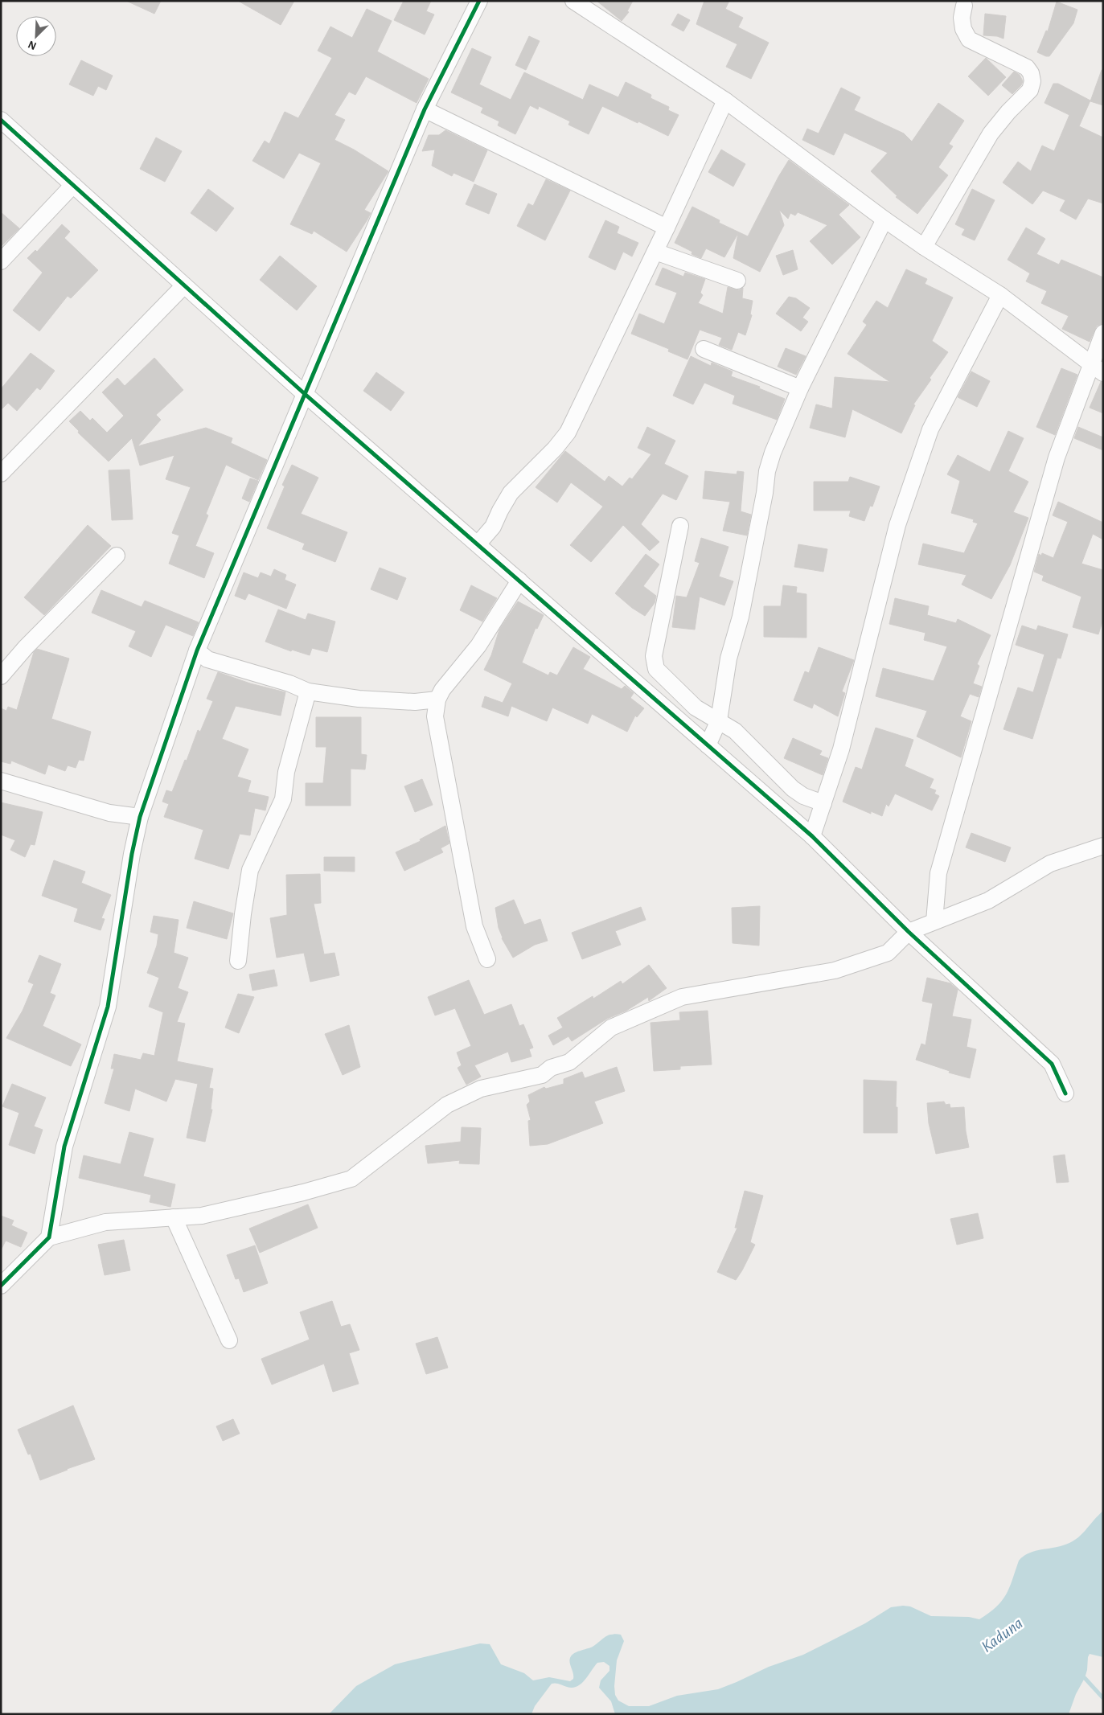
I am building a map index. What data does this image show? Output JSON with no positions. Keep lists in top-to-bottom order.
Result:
{
  "water": ["Kaduna"],
  "north": "bottom left"
}
